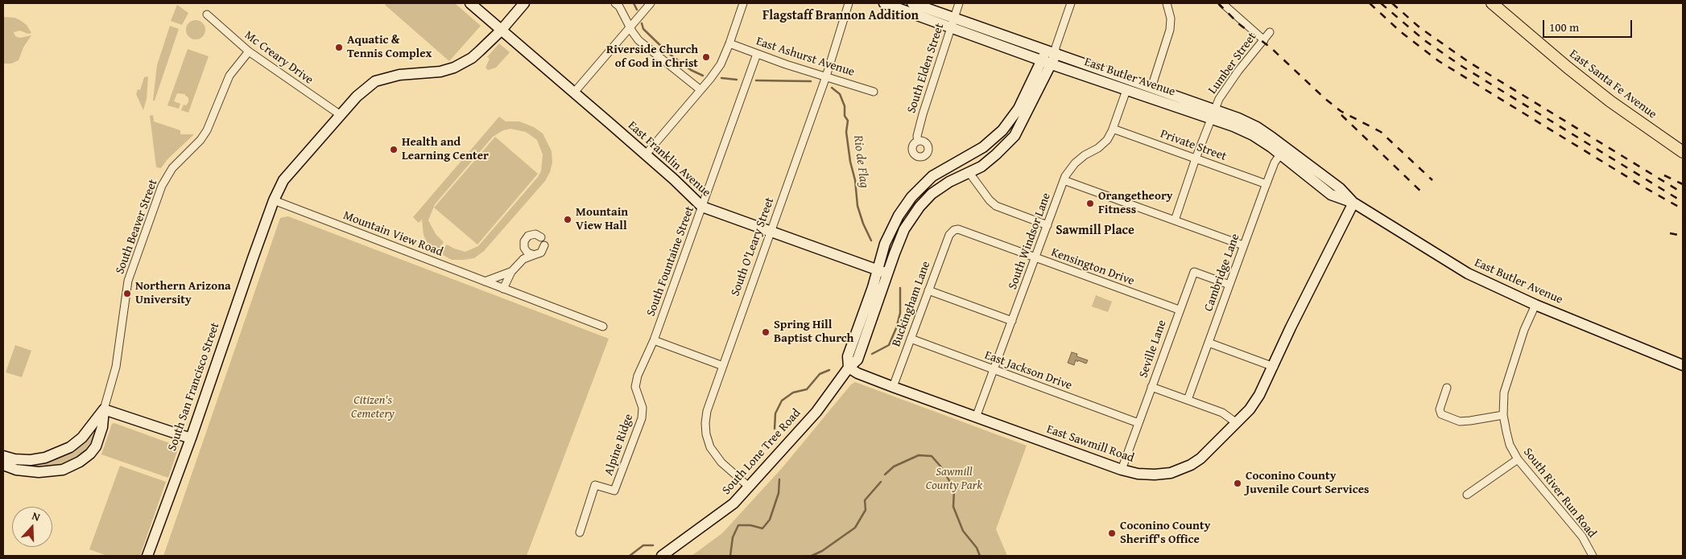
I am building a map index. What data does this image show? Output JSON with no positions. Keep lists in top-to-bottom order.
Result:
{
  "streets": {
    "main road": ["East Santa Fe Avenue"],
    "street": [
      "East Ashurst Avenue",
      "Mc Creary Drive",
      "Lumber Street",
      "South Elden Street",
      "East Butler Avenue",
      "Private Street",
      "East Franklin Avenue",
      "South Beaver Street",
      "Mountain View Road",
      "South Windsor Lane",
      "South O'Leary Street",
      "South Fountaine Street",
      "Kensington Drive",
      "Cambridge Lane",
      "Buckingham Lane",
      "Seville Lane",
      "East Jackson Drive",
      "South San Francisco Street",
      "East Sawmill Road",
      "Alpine Ridge",
      "South Lone Tree Road",
      "South River Run Road"
    ]
  },
  "crossings": [
    ["East Ashurst Avenue", "South O'Leary Street"],
    ["East Ashurst Avenue", "South Fountaine Street"],
    ["Mc Creary Drive", "South Beaver Street"],
    ["Mc Creary Drive", "South San Francisco Street"],
    ["Lumber Street", "East Butler Avenue"],
    ["Lumber Street", "Private Street"],
    ["South Elden Street", "East Butler Avenue"],
    ["East Butler Avenue", "South Windsor Lane"],
    ["East Butler Avenue", "Cambridge Lane"],
    ["East Butler Avenue", "East Sawmill Road"],
    ["East Butler Avenue", "South Lone Tree Road"],
    ["East Butler Avenue", "South River Run Road"],
    ["Private Street", "South Windsor Lane"],
    ["Private Street", "Cambridge Lane"],
    ["East Franklin Avenue", "South O'Leary Street"],
    ["East Franklin Avenue", "South Fountaine Street"],
    ["East Franklin Avenue", "South San Francisco Street"],
    ["East Franklin Avenue", "South Lone Tree Road"],
    ["Mountain View Road", "South San Francisco Street"],
    ["South Windsor Lane", "Kensington Drive"],
    ["South Windsor Lane", "East Jackson Drive"],
    ["South Windsor Lane", "East Sawmill Road"],
    ["South O'Leary Street", "South Lone Tree Road"],
    ["South Fountaine Street", "Alpine Ridge"],
    ["Kensington Drive", "Buckingham Lane"],
    ["Kensington Drive", "Seville Lane"],
    ["Cambridge Lane", "Seville Lane"],
    ["Buckingham Lane", "East Jackson Drive"],
    ["Buckingham Lane", "East Sawmill Road"],
    ["Seville Lane", "East Jackson Drive"],
    ["Seville Lane", "East Sawmill Road"],
    ["East Sawmill Road", "South Lone Tree Road"]
  ],
  "districts": ["Flagstaff Brannon Addition", "Sawmill Place"],
  "water": ["Rio de Flag"],
  "parks": ["Citizen's Cemetery", "Sawmill County Park"],
  "places": [
    "Aquatic & Tennis Complex",
    "Riverside Church of God in Christ",
    "Health and Learning Center",
    "Orangetheory Fitness",
    "Mountain View Hall",
    "Northern Arizona University",
    "Spring Hill Baptist Church",
    "Coconino County Juvenile Court Services",
    "Coconino County Sheriff's Office"
  ],
  "scale_bar": "100 m",
  "north": "top"
}
